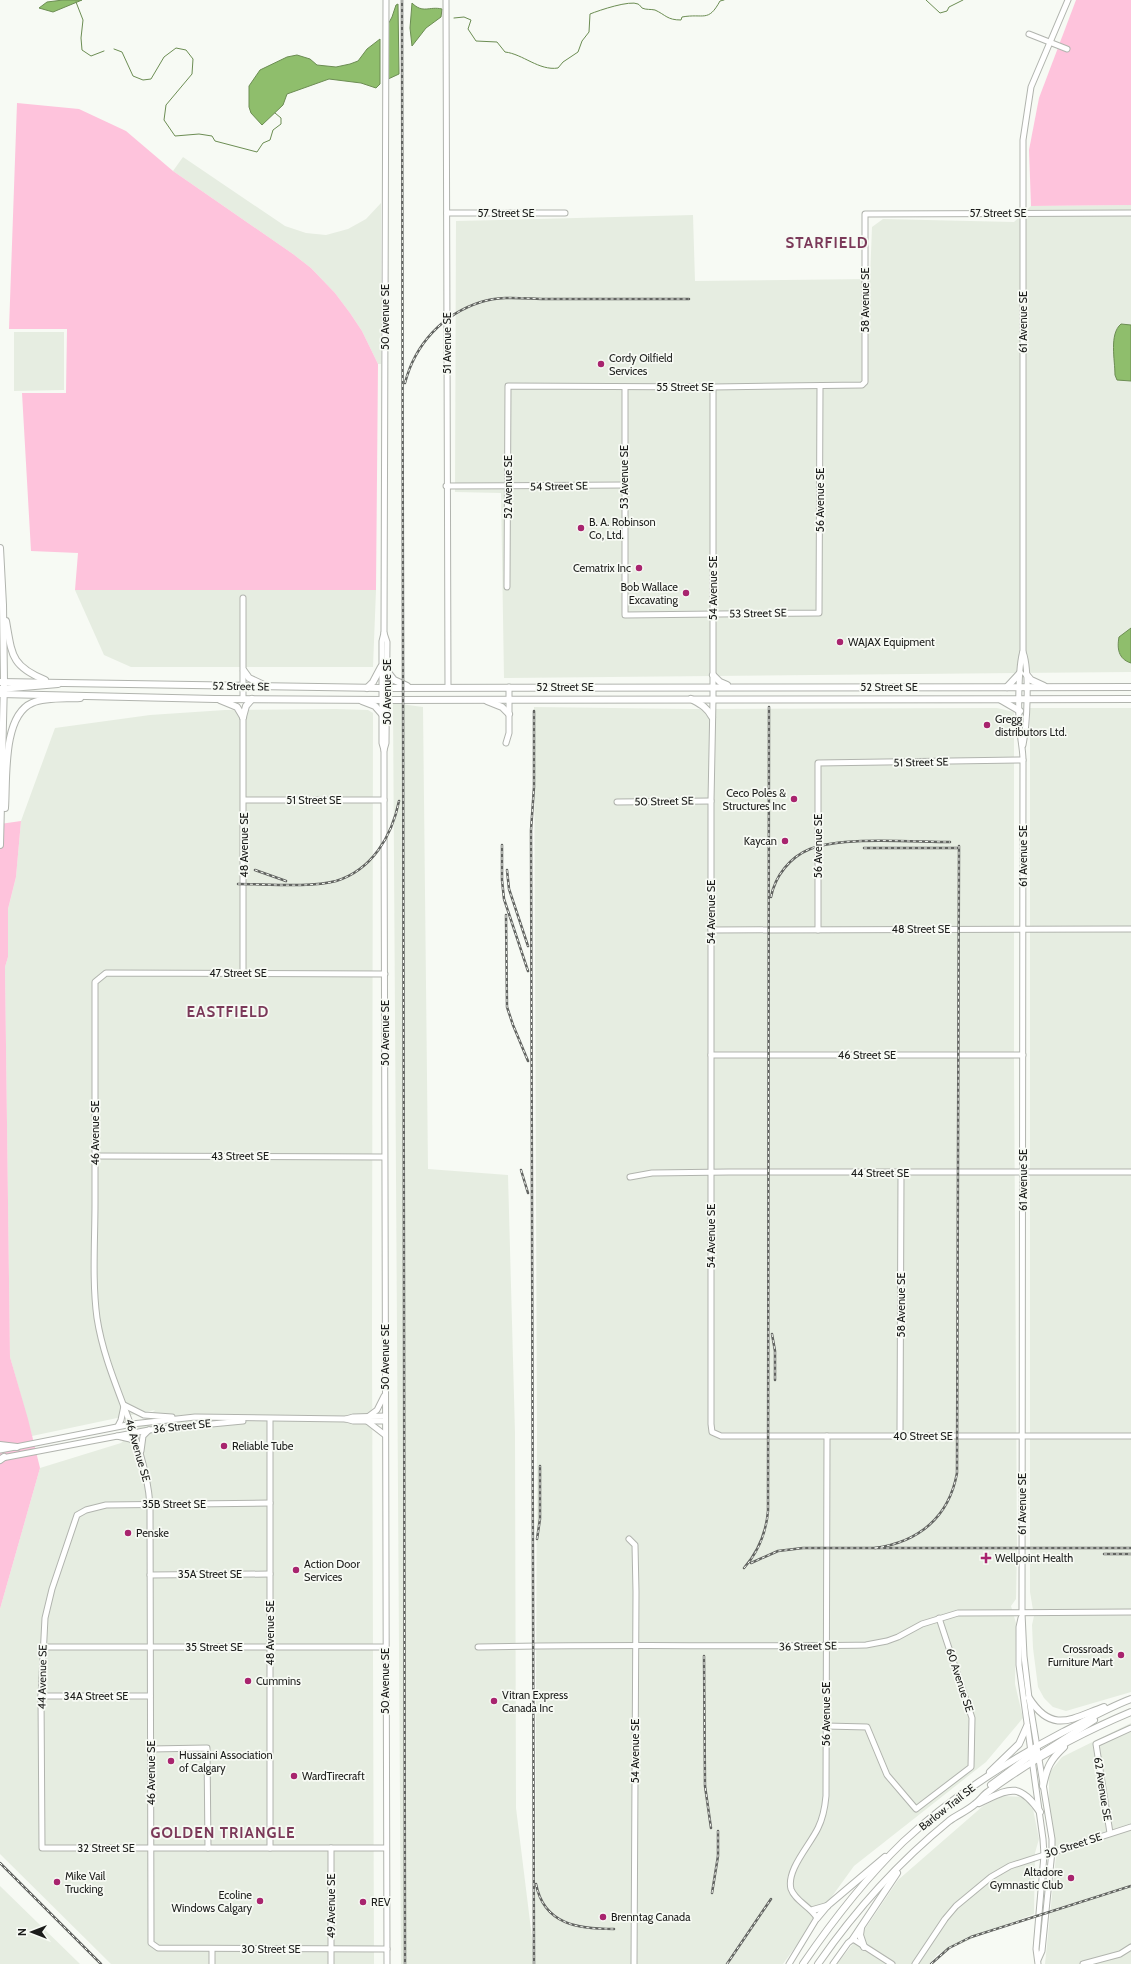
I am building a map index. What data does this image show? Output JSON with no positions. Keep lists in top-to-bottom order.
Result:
{
  "streets": {
    "main road": ["52 Street SE", "Barlow Trail SE"],
    "street": [
      "57 Street SE",
      "58 Avenue SE",
      "50 Avenue SE",
      "61 Avenue SE",
      "51 Avenue SE",
      "55 Street SE",
      "53 Avenue SE",
      "54 Street SE",
      "52 Avenue SE",
      "56 Avenue SE",
      "54 Avenue SE",
      "53 Street SE",
      "51 Street SE",
      "50 Street SE",
      "48 Avenue SE",
      "48 Street SE",
      "47 Street SE",
      "46 Street SE",
      "46 Avenue SE",
      "43 Street SE",
      "44 Street SE",
      "36 Street SE",
      "40 Street SE",
      "35B Street SE",
      "35A Street SE",
      "35 Street SE",
      "44 Avenue SE",
      "60 Avenue SE",
      "34A Street SE",
      "62 Avenue SE",
      "30 Street SE",
      "32 Street SE",
      "49 Avenue SE"
    ]
  },
  "crossings": [
    ["57 Street SE", "58 Avenue SE"],
    ["57 Street SE", "61 Avenue SE"],
    ["57 Street SE", "51 Avenue SE"],
    ["58 Avenue SE", "55 Street SE"],
    ["58 Avenue SE", "44 Street SE"],
    ["58 Avenue SE", "40 Street SE"],
    ["50 Avenue SE", "52 Street SE"],
    ["50 Avenue SE", "51 Street SE"],
    ["50 Avenue SE", "47 Street SE"],
    ["50 Avenue SE", "43 Street SE"],
    ["50 Avenue SE", "36 Street SE"],
    ["50 Avenue SE", "35 Street SE"],
    ["50 Avenue SE", "30 Street SE"],
    ["50 Avenue SE", "32 Street SE"],
    ["61 Avenue SE", "52 Street SE"],
    ["61 Avenue SE", "51 Street SE"],
    ["61 Avenue SE", "48 Street SE"],
    ["61 Avenue SE", "46 Street SE"],
    ["61 Avenue SE", "44 Street SE"],
    ["61 Avenue SE", "36 Street SE"],
    ["61 Avenue SE", "40 Street SE"],
    ["61 Avenue SE", "Barlow Trail SE"],
    ["61 Avenue SE", "30 Street SE"],
    ["51 Avenue SE", "54 Street SE"],
    ["51 Avenue SE", "52 Street SE"],
    ["55 Street SE", "53 Avenue SE"],
    ["55 Street SE", "52 Avenue SE"],
    ["55 Street SE", "56 Avenue SE"],
    ["55 Street SE", "54 Avenue SE"],
    ["53 Avenue SE", "54 Street SE"],
    ["53 Avenue SE", "53 Street SE"],
    ["54 Street SE", "52 Avenue SE"],
    ["56 Avenue SE", "53 Street SE"],
    ["56 Avenue SE", "51 Street SE"],
    ["56 Avenue SE", "48 Street SE"],
    ["56 Avenue SE", "36 Street SE"],
    ["56 Avenue SE", "40 Street SE"],
    ["56 Avenue SE", "60 Avenue SE"],
    ["54 Avenue SE", "53 Street SE"],
    ["54 Avenue SE", "52 Street SE"],
    ["54 Avenue SE", "50 Street SE"],
    ["54 Avenue SE", "48 Street SE"],
    ["54 Avenue SE", "46 Street SE"],
    ["54 Avenue SE", "44 Street SE"],
    ["54 Avenue SE", "36 Street SE"],
    ["54 Avenue SE", "40 Street SE"],
    ["51 Street SE", "48 Avenue SE"],
    ["48 Avenue SE", "47 Street SE"],
    ["48 Avenue SE", "36 Street SE"],
    ["48 Avenue SE", "35B Street SE"],
    ["48 Avenue SE", "35A Street SE"],
    ["48 Avenue SE", "35 Street SE"],
    ["48 Avenue SE", "32 Street SE"],
    ["47 Street SE", "46 Avenue SE"],
    ["46 Avenue SE", "43 Street SE"],
    ["46 Avenue SE", "36 Street SE"],
    ["46 Avenue SE", "35B Street SE"],
    ["46 Avenue SE", "35A Street SE"],
    ["46 Avenue SE", "35 Street SE"],
    ["46 Avenue SE", "34A Street SE"],
    ["46 Avenue SE", "30 Street SE"],
    ["46 Avenue SE", "32 Street SE"],
    ["36 Street SE", "60 Avenue SE"],
    ["35B Street SE", "44 Avenue SE"],
    ["35 Street SE", "44 Avenue SE"],
    ["44 Avenue SE", "34A Street SE"],
    ["44 Avenue SE", "32 Street SE"],
    ["62 Avenue SE", "30 Street SE"],
    ["30 Street SE", "49 Avenue SE"],
    ["32 Street SE", "49 Avenue SE"]
  ],
  "districts": ["STARFIELD", "EASTFIELD", "GOLDEN TRIANGLE"],
  "places": {
    "other": [
      "Cordy Oilfield Services",
      "B. A. Robinson Co, Ltd.",
      "Cematrix Inc",
      "Bob Wallace Excavating",
      "WAJAX Equipment",
      "Gregg distributors Ltd.",
      "Ceco Poles & Structures Inc",
      "Kaycan",
      "Reliable Tube",
      "Penske",
      "Action Door Services",
      "Crossroads Furniture Mart",
      "Cummins",
      "Vitran Express Canada Inc",
      "Hussaini Association of Calgary",
      "WardTirecraft",
      "Altadore Gymnastic Club",
      "Mike Vail Trucking",
      "Ecoline Windows Calgary",
      "REV",
      "Brenntag Canada"
    ],
    "health": ["Wellpoint Health"]
  },
  "north": "left"
}
